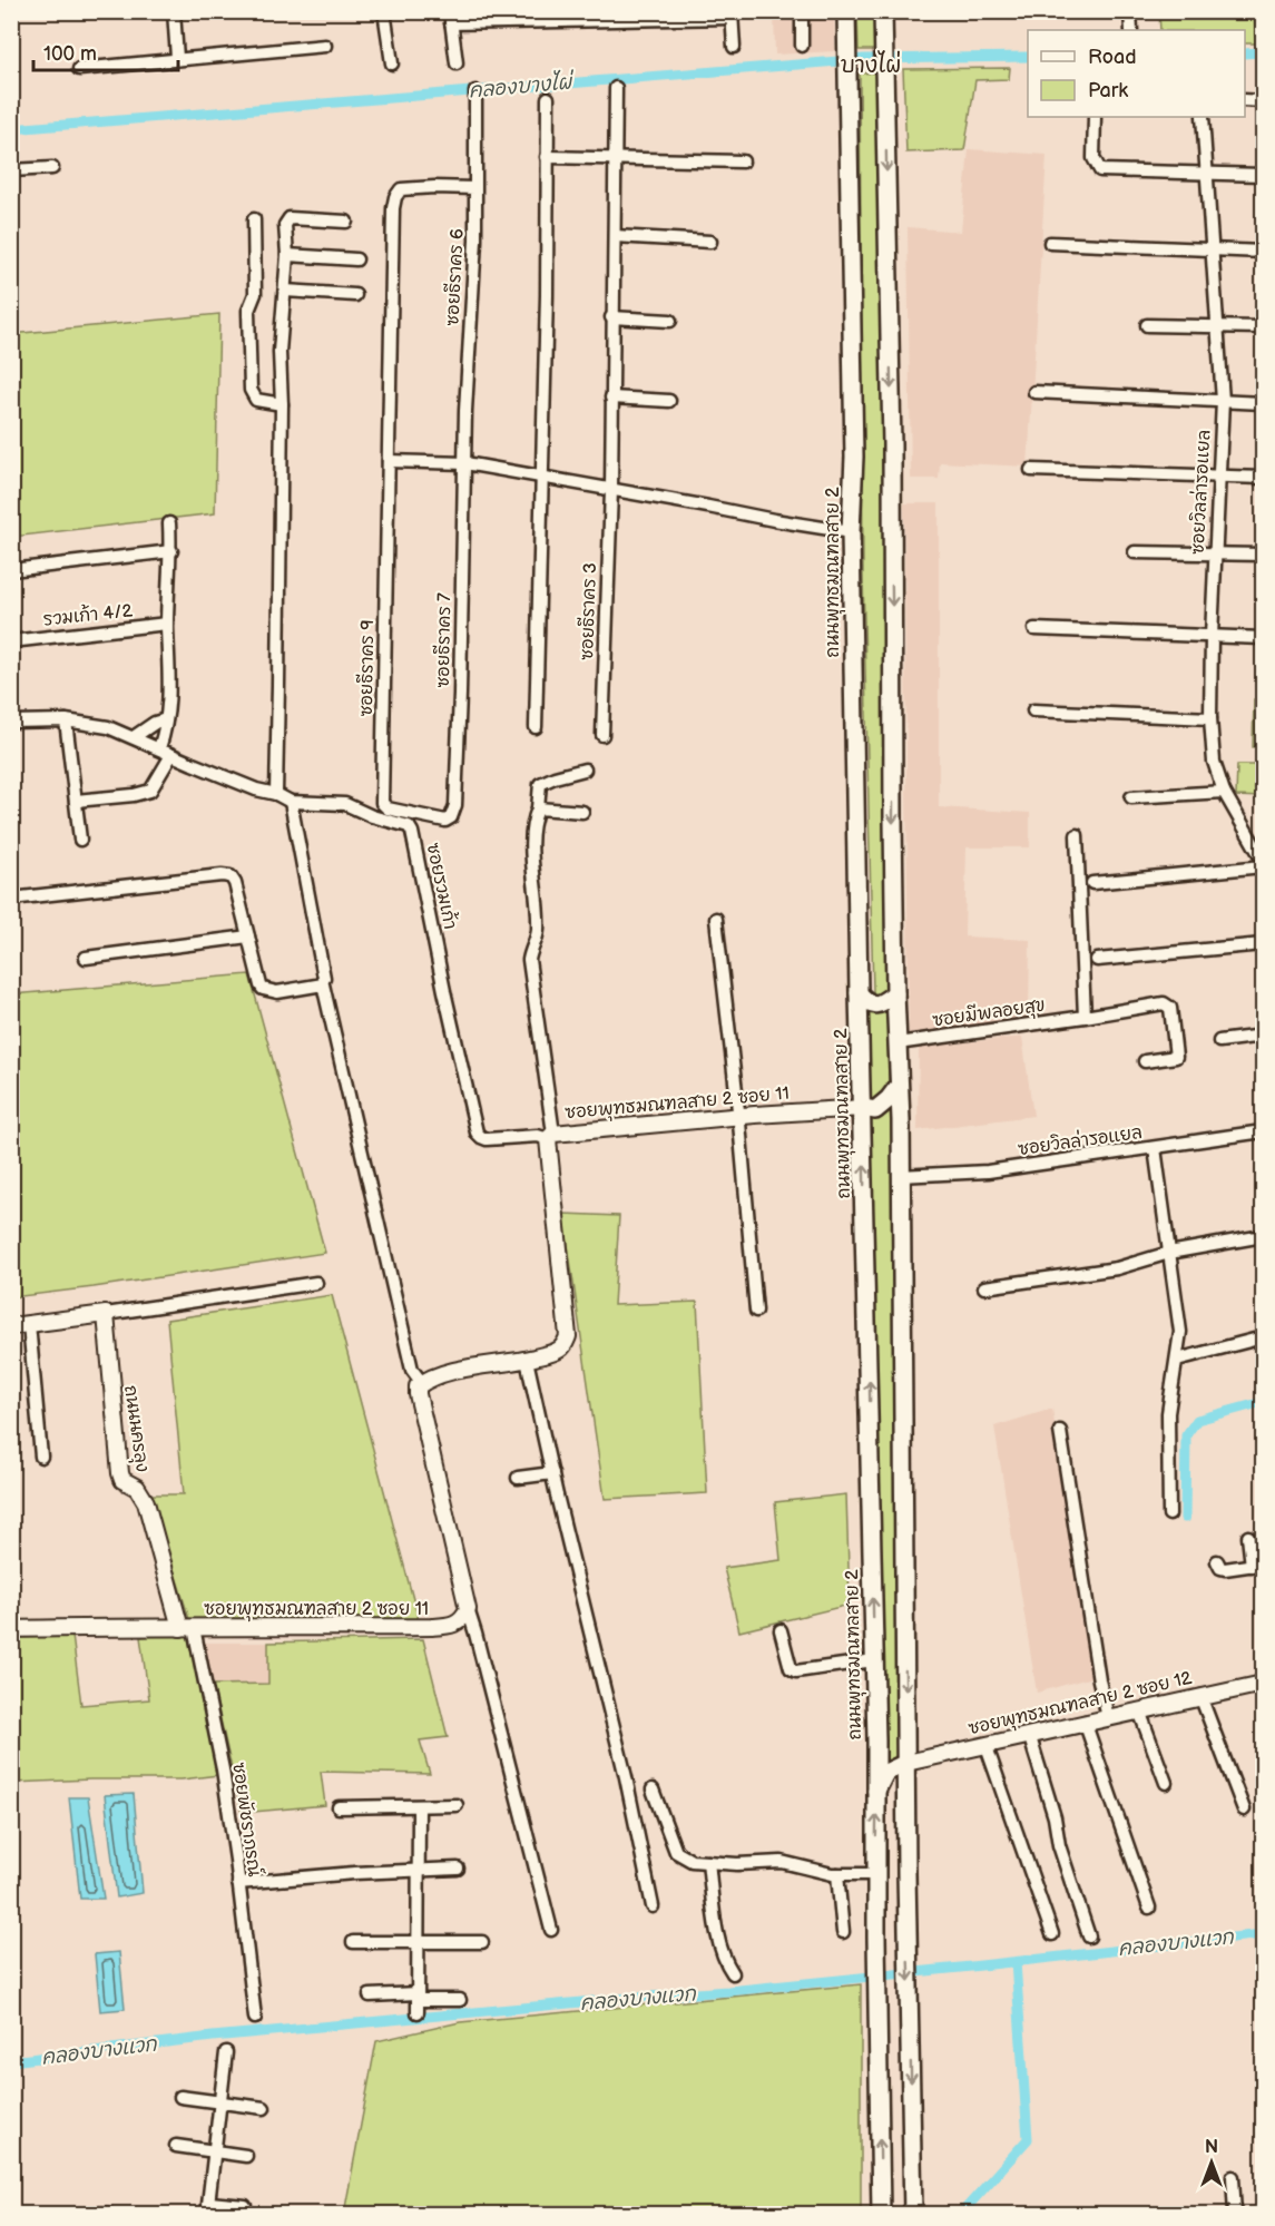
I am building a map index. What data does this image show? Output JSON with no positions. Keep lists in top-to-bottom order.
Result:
{
  "streets": {
    "main road": ["ถนนพุทธมณฑลสาย 2"],
    "street": [
      "ซอยธีราคร 6",
      "ซอยวิลล่ารอแยล",
      "ซอยธีราคร 3",
      "รวมเก้า 4/2",
      "ซอยธีราคร 7",
      "ซอยธีราคร 9",
      "ซอยรวมเก้า",
      "ซอยมีพลอยสุข",
      "ซอยพุทธมณฑลสาย 2 ซอย 11",
      "ถนนนครลุง",
      "ซอยพุทธมณฑลสาย 2 ซอย 12",
      "ซอยพัชราภรณ์"
    ]
  },
  "crossings": [
    ["ซอยธีราคร 6", "ซอยธีราคร 7"],
    ["ถนนพุทธมณฑลสาย 2", "ซอยพุทธมณฑลสาย 2 ซอย 11"],
    ["ซอยธีราคร 7", "ซอยธีราคร 9"],
    ["ซอยรวมเก้า", "ซอยพุทธมณฑลสาย 2 ซอย 11"],
    ["ซอยพุทธมณฑลสาย 2 ซอย 11", "ถนนนครลุง"],
    ["ซอยพุทธมณฑลสาย 2 ซอย 11", "ซอยพัชราภรณ์"],
    ["ถนนนครลุง", "ซอยพัชราภรณ์"]
  ],
  "districts": ["บางไผ่"],
  "water": ["คลองบางไผ่", "คลองบางแวก"],
  "legend": ["Road", "Park"],
  "scale_bar": "100 m",
  "north": "top"
}
